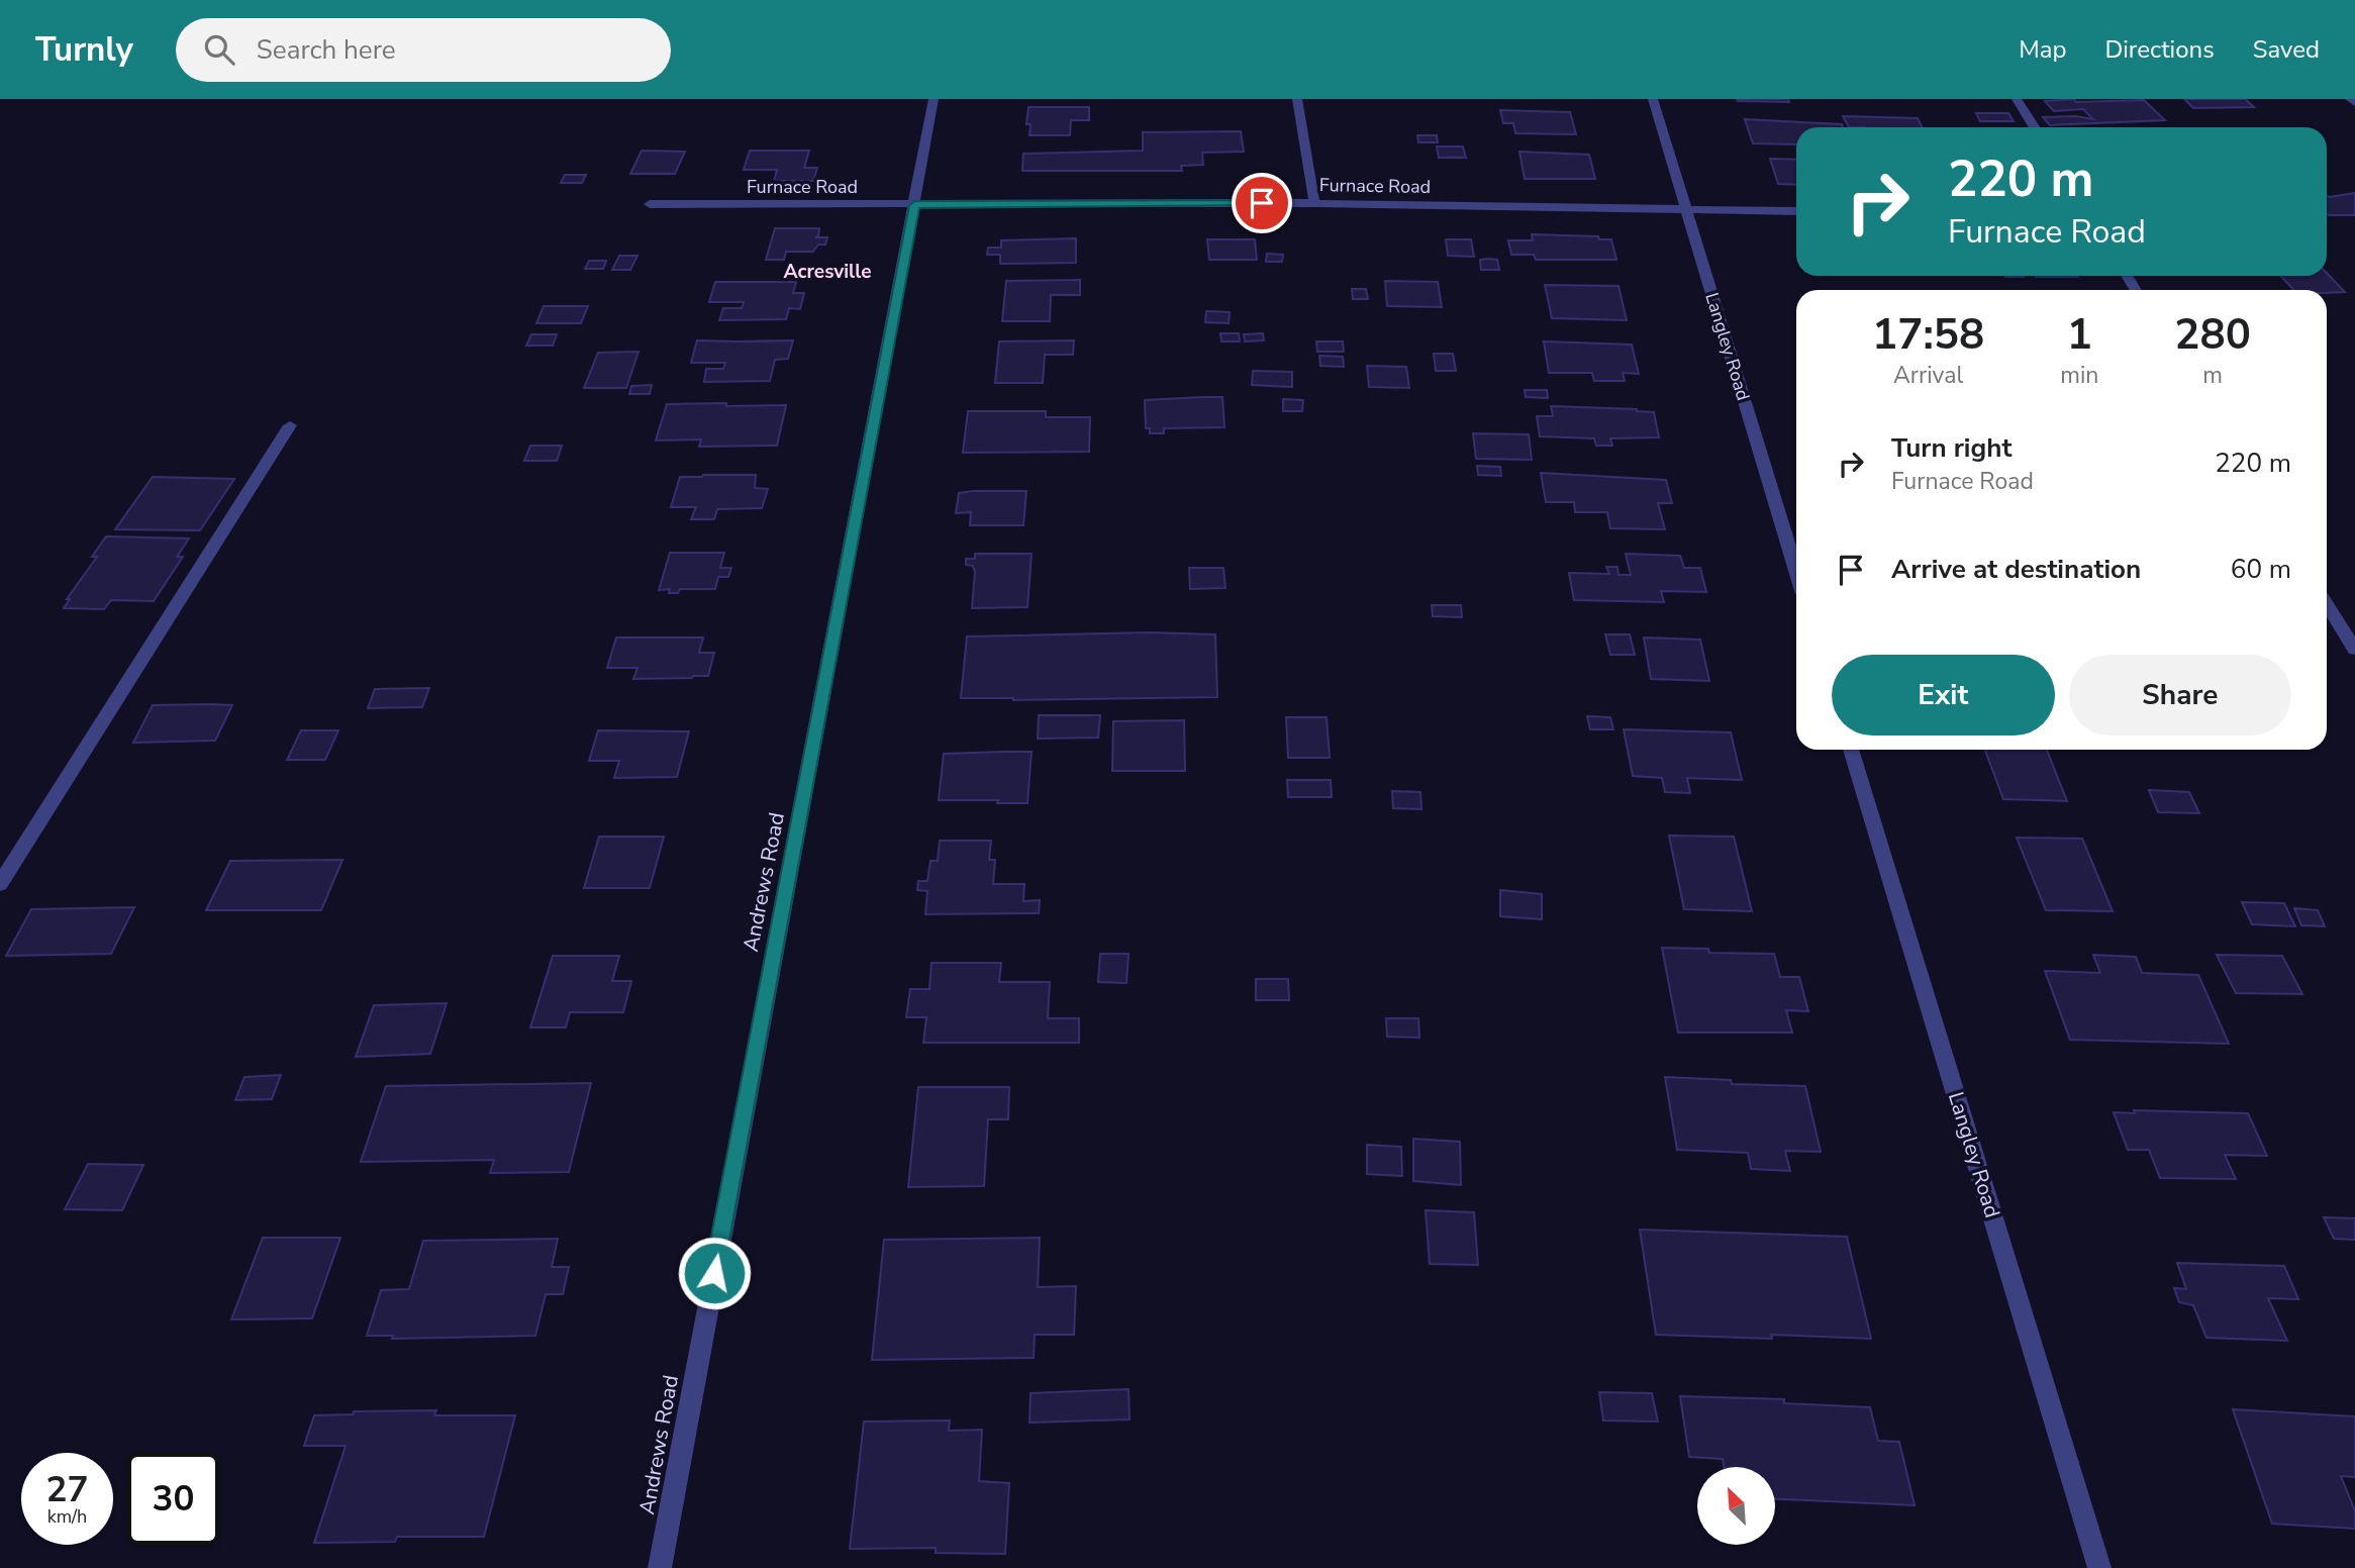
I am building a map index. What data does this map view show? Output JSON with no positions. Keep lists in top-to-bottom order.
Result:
{
  "streets": {
    "street": ["Furnace Road", "Langley Road", "Andrews Road"]
  },
  "crossings": [
    ["Furnace Road", "Langley Road"],
    ["Furnace Road", "Andrews Road"]
  ],
  "districts": ["Acresville"],
  "north": "top left",
  "page": {
    "header": "Turnly",
    "search": "Search here",
    "nav": ["Map", "Directions", "Saved"],
    "turn": ["220 m", "Furnace Road"],
    "eta": [
      "17:58",
      "Arrival",
      "1",
      "min",
      "280",
      "m"
    ],
    "list": [
      {
        "name": "Turn right",
        "note": "Furnace Road",
        "value": "220 m"
      },
      {
        "name": "Arrive at destination",
        "value": "60 m"
      }
    ],
    "buttons": ["Exit", "Share"],
    "speed": "27 km/h",
    "limit": "30"
  }
}
